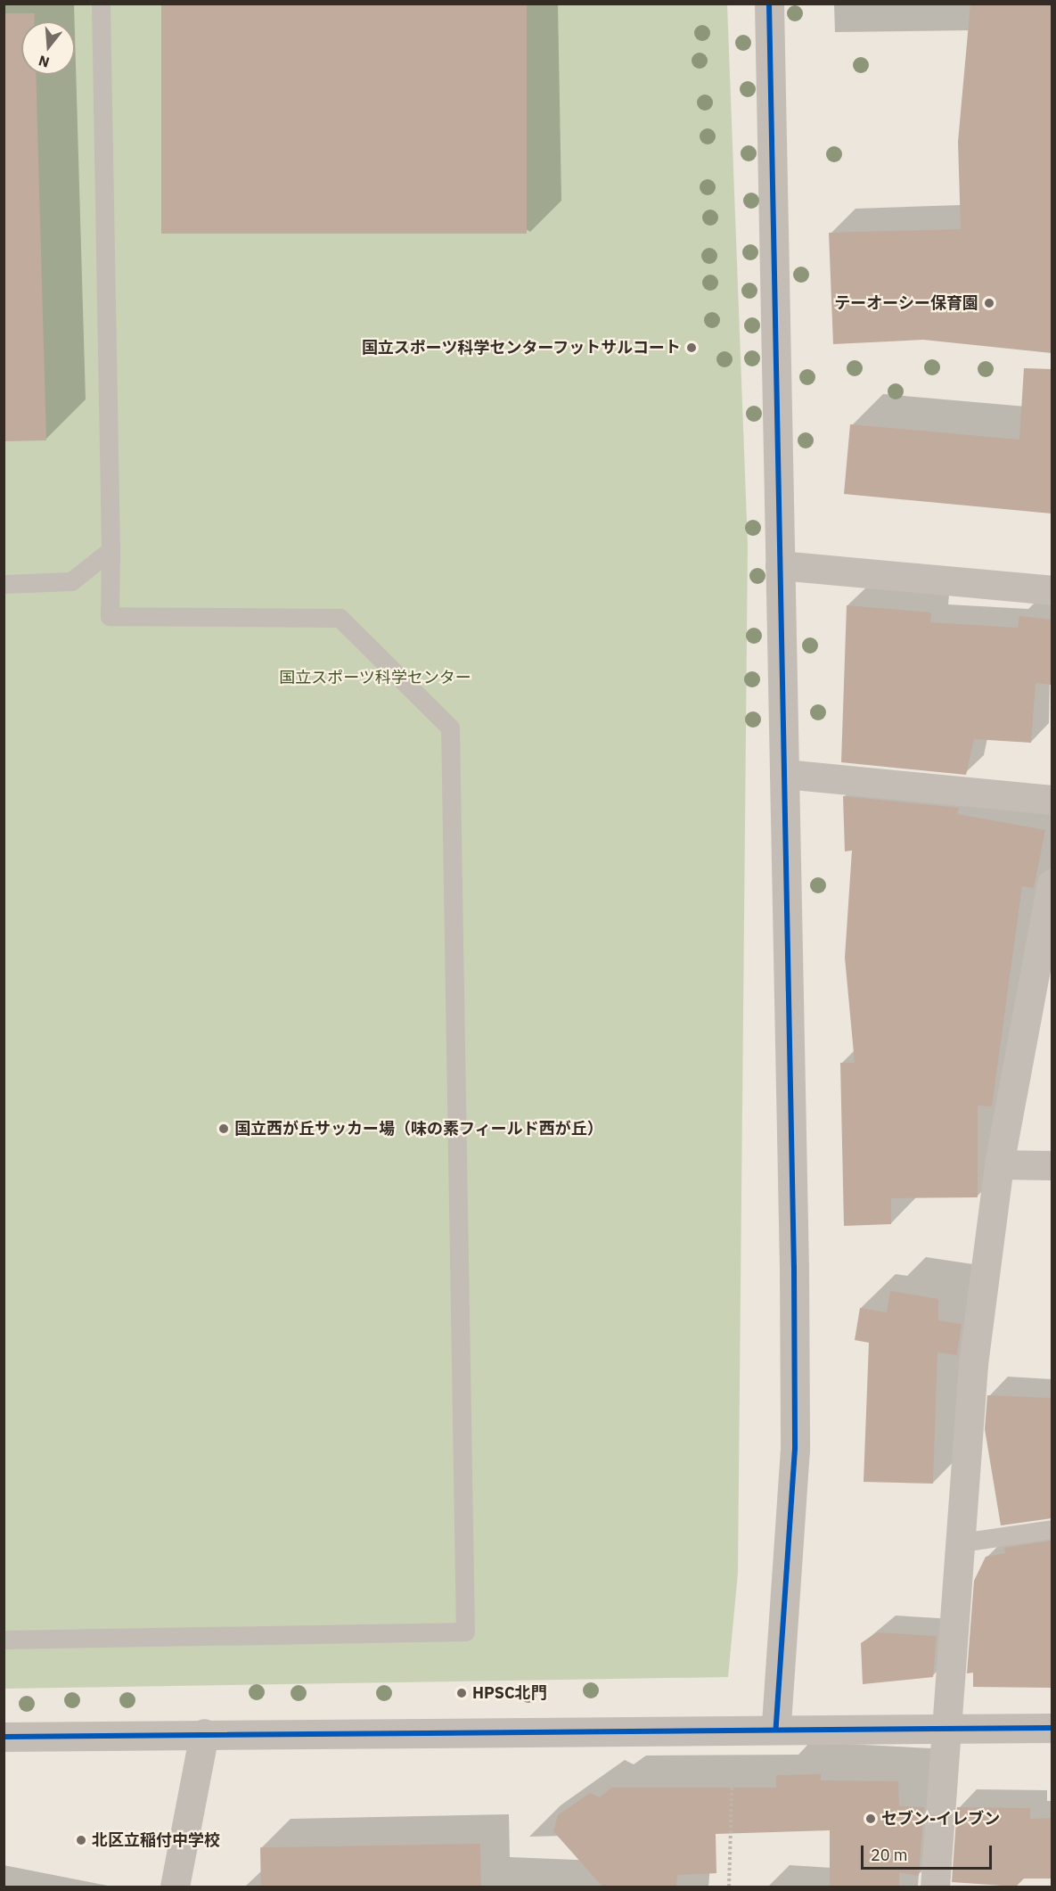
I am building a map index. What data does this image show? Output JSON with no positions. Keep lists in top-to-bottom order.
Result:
{
  "parks": ["国立スポーツ科学センター"],
  "places": [
    "テーオーシー保育園",
    "国立スポーツ科学センターフットサルコート",
    "国立西が丘サッカー場（味の素フィールド西が丘）",
    "HPSC北門",
    "セブン-イレブン",
    "北区立稲付中学校"
  ],
  "scale_bar": "20 m",
  "north": "bottom"
}
